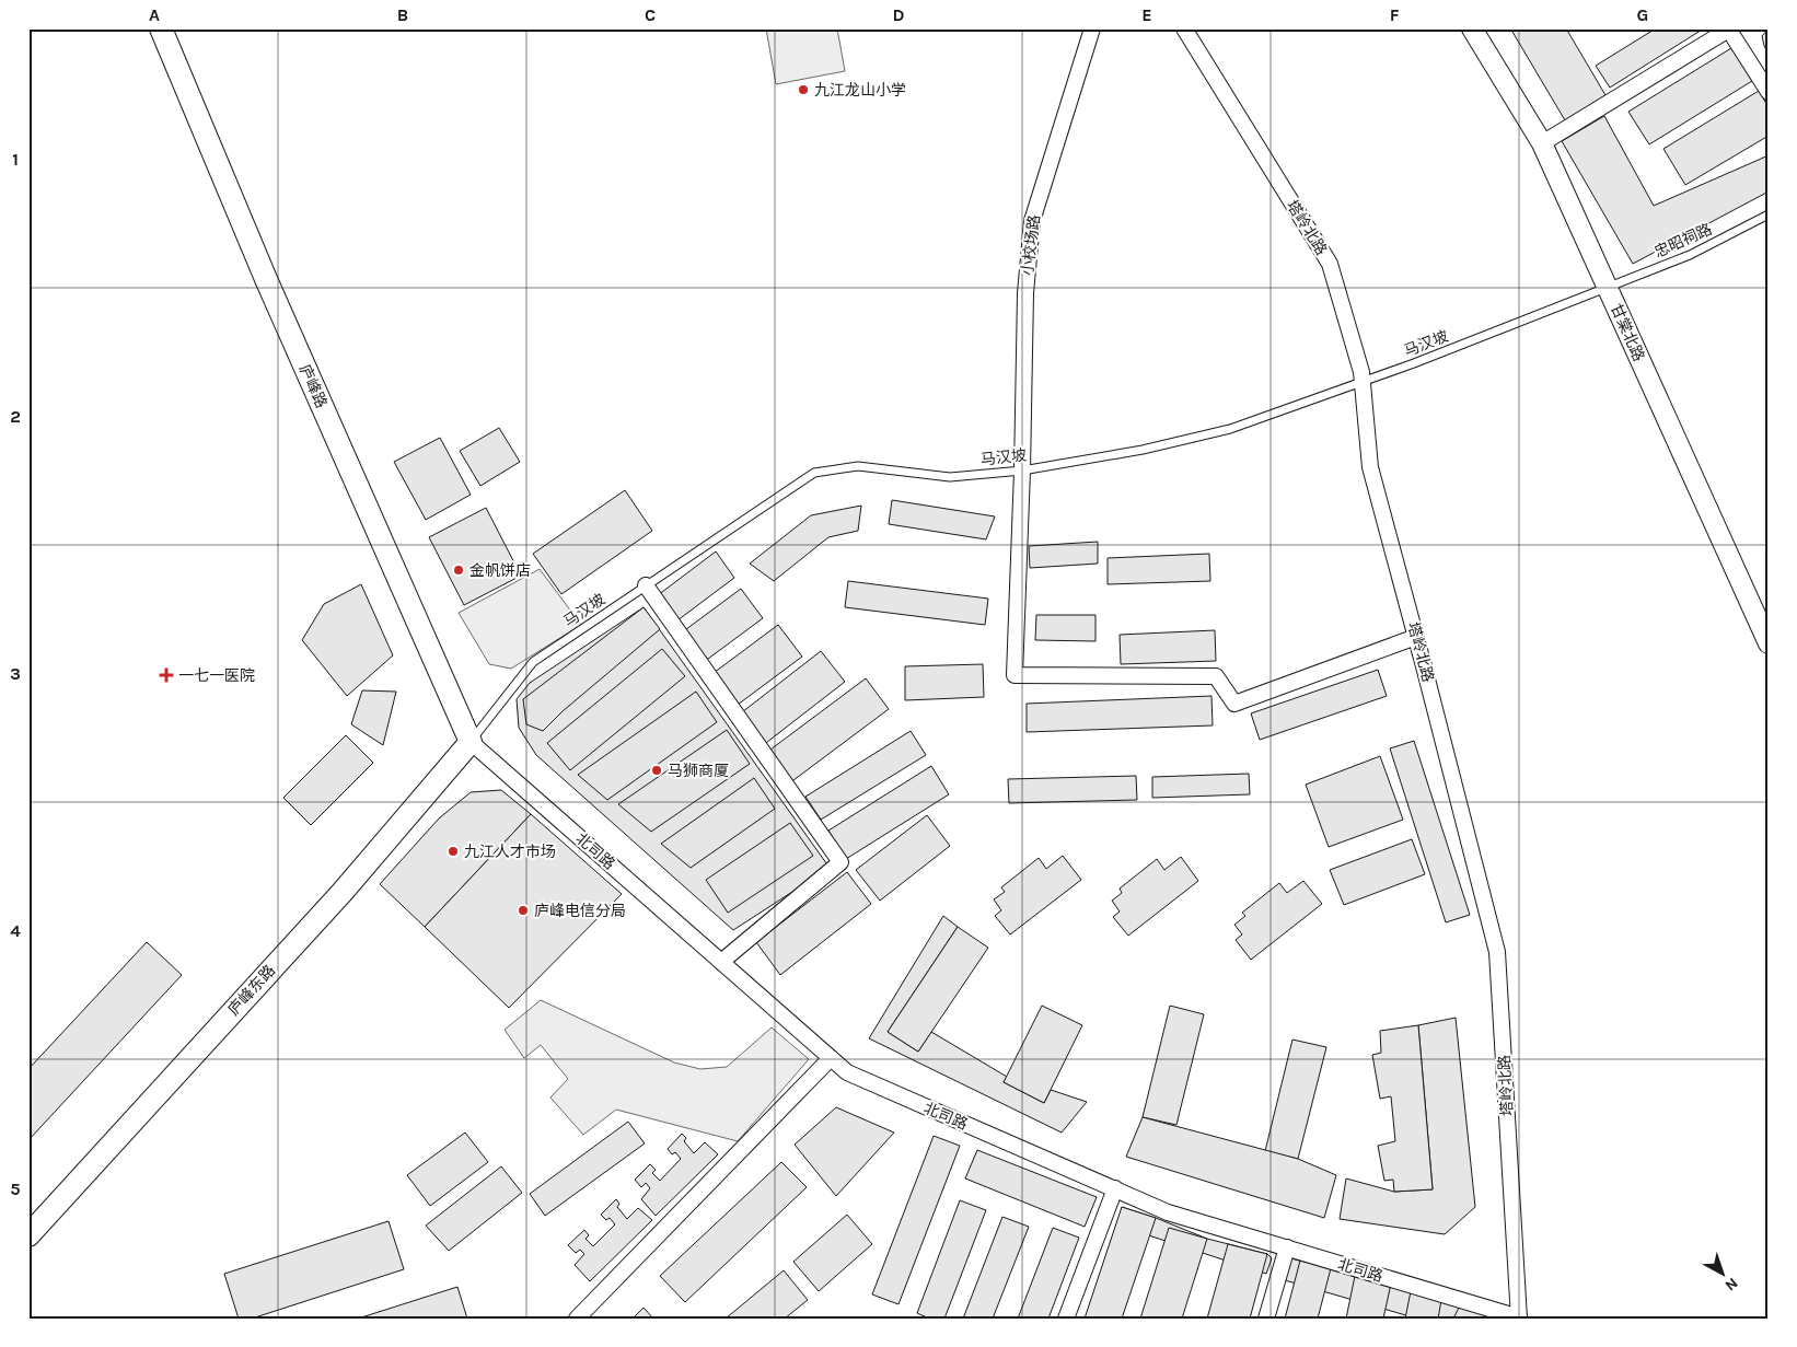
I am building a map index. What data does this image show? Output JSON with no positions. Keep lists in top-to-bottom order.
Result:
{
  "streets": {
    "main road": ["庐峰路", "庐峰东路"],
    "street": [
      "塔岭北路",
      "小校场路",
      "甘棠北路",
      "北司路"
    ],
    "lane": ["忠昭祠路", "马汉坡"]
  },
  "crossings": [
    ["塔岭北路", "小校场路"],
    ["塔岭北路", "马汉坡"],
    ["塔岭北路", "北司路"],
    ["忠昭祠路", "甘棠北路"],
    ["忠昭祠路", "马汉坡"],
    ["小校场路", "马汉坡"],
    ["甘棠北路", "马汉坡"],
    ["马汉坡", "庐峰路"],
    ["马汉坡", "北司路"],
    ["马汉坡", "庐峰东路"],
    ["庐峰路", "北司路"],
    ["庐峰路", "庐峰东路"],
    ["北司路", "庐峰东路"]
  ],
  "places": {
    "other": [
      "九江龙山小学",
      "金帆饼店",
      "马狮商厦",
      "九江人才市场",
      "庐峰电信分局"
    ],
    "health": ["一七一医院"]
  },
  "north": "bottom right",
  "grid": {
    "columns": [
      "A",
      "B",
      "C",
      "D",
      "E",
      "F",
      "G"
    ],
    "rows": [
      "1",
      "2",
      "3",
      "4",
      "5"
    ]
  }
}
